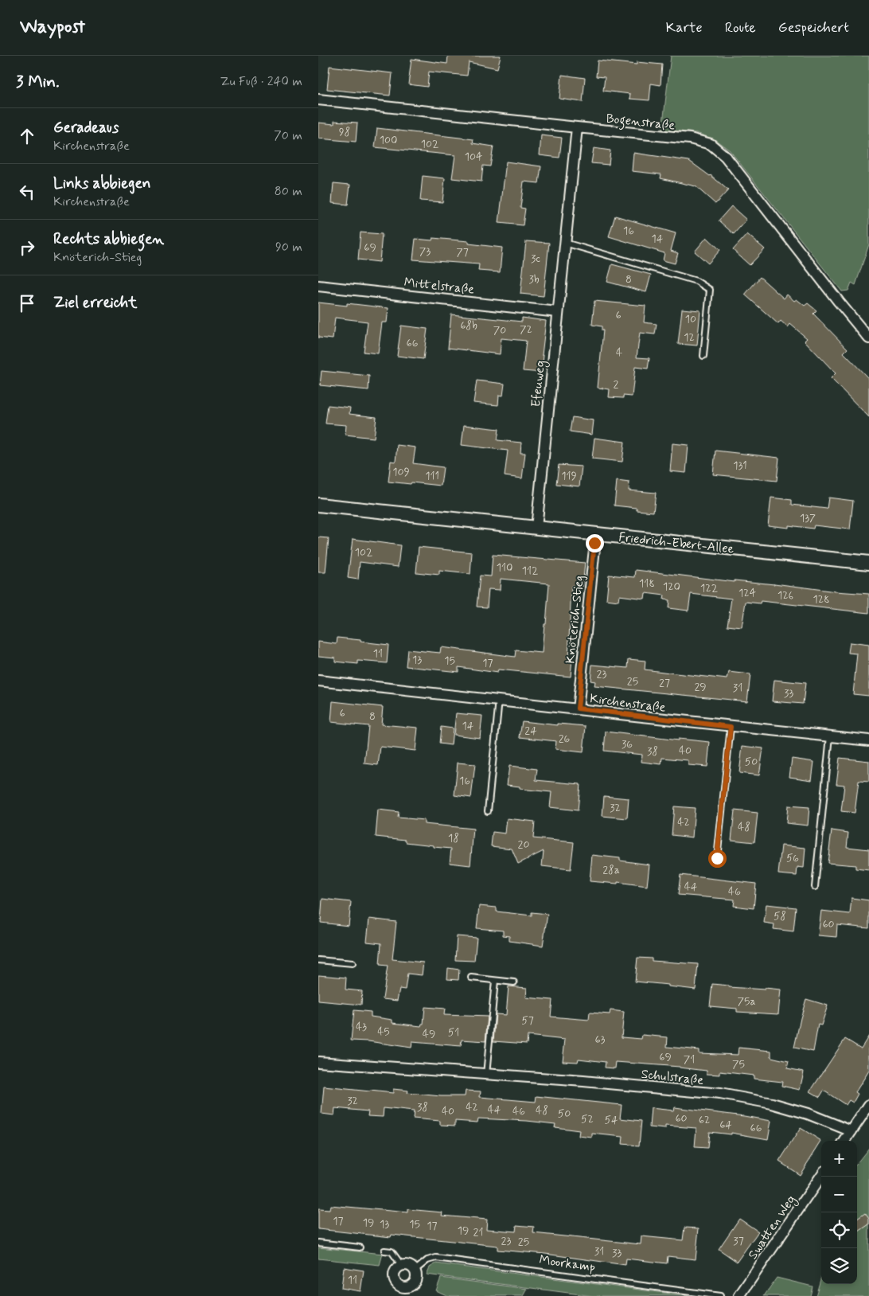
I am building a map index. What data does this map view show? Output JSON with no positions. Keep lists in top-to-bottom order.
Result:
{
  "streets": {
    "street": [
      "Bogenstraße",
      "Mittelstraße",
      "Efeuweg",
      "Friedrich-Ebert-Allee",
      "Knöterich-Stieg",
      "Kirchenstraße",
      "Schulstraße",
      "Swatten Weg"
    ],
    "lane": ["Moorkamp"]
  },
  "crossings": [
    ["Bogenstraße", "Efeuweg"],
    ["Mittelstraße", "Efeuweg"],
    ["Efeuweg", "Friedrich-Ebert-Allee"],
    ["Friedrich-Ebert-Allee", "Knöterich-Stieg"],
    ["Knöterich-Stieg", "Kirchenstraße"]
  ],
  "house_numbers": [
    "98",
    "100",
    "102",
    "104",
    "16",
    "14",
    "69",
    "73",
    "77",
    "3c",
    "3b",
    "8",
    "6",
    "10",
    "68b",
    "72",
    "70",
    "12",
    "66",
    "4",
    "2",
    "131",
    "109",
    "111",
    "119",
    "137",
    "102",
    "110",
    "112",
    "118",
    "120",
    "122",
    "124",
    "126",
    "128",
    "11",
    "13",
    "15",
    "17",
    "23",
    "25",
    "27",
    "29",
    "31",
    "33",
    "6",
    "8",
    "14",
    "24",
    "26",
    "36",
    "40",
    "38",
    "50",
    "16",
    "32",
    "42",
    "48",
    "18",
    "20",
    "56",
    "28a",
    "44",
    "46",
    "58",
    "60",
    "75a",
    "57",
    "43",
    "45",
    "51",
    "49",
    "63",
    "69",
    "71",
    "75",
    "32",
    "38",
    "42",
    "44",
    "48",
    "40",
    "46",
    "50",
    "60",
    "52",
    "54",
    "62",
    "64",
    "66",
    "17",
    "19",
    "13",
    "15",
    "17",
    "19",
    "21",
    "23",
    "37",
    "25",
    "31",
    "33",
    "11"
  ],
  "page": {
    "header": "Waypost",
    "nav": ["Karte", "Route", "Gespeichert"],
    "heading": ["3 Min.", "Zu Fuß · 240 m"],
    "list": [
      ["Geradeaus", "Kirchenstraße", "70 m"],
      ["Links abbiegen", "Kirchenstraße", "80 m"],
      ["Rechts abbiegen", "Knöterich-Stieg", "90 m"],
      "Ziel erreicht"
    ],
    "map_buttons": ["+", "−"]
  }
}
